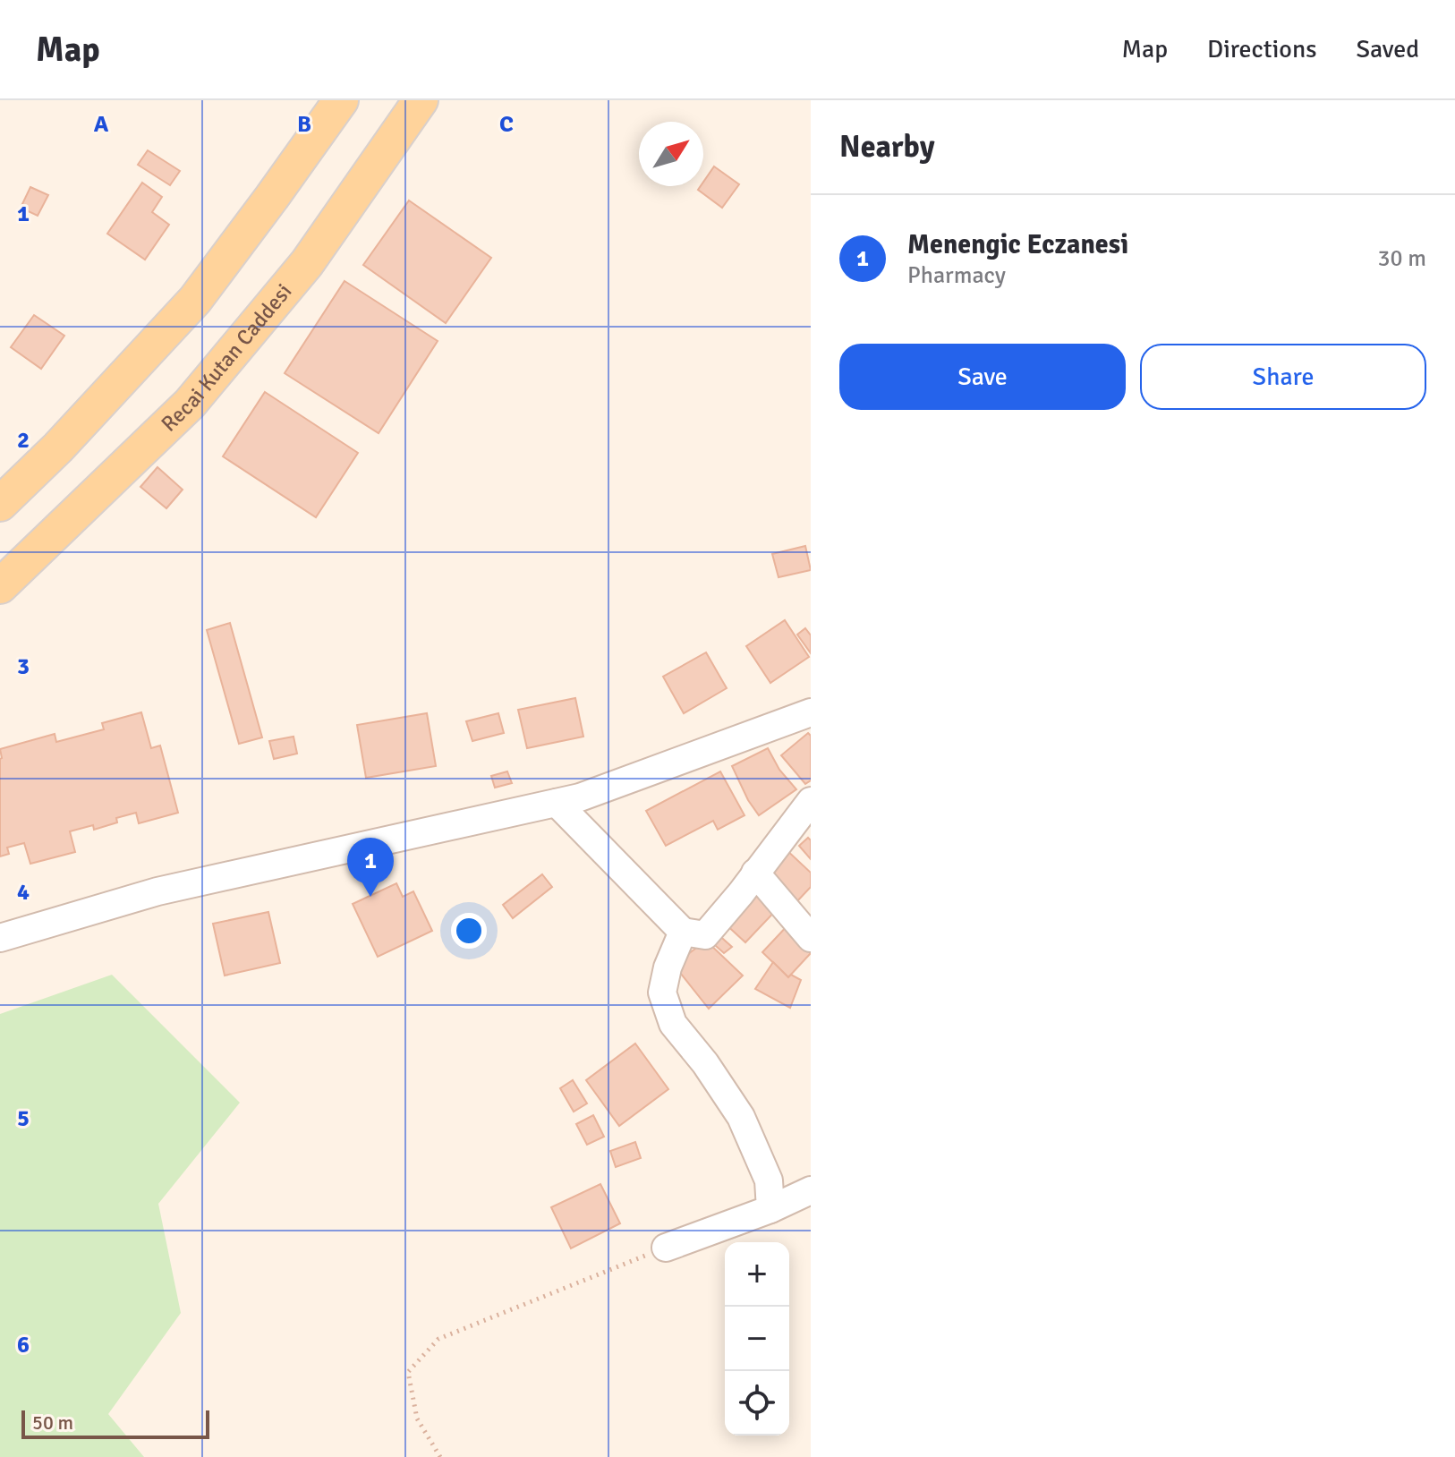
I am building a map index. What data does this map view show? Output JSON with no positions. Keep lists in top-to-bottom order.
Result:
{
  "streets": {
    "main road": ["Recai Kutan Caddesi"]
  },
  "scale_bar": "50 m",
  "north": "top right",
  "page": {
    "header": "Map",
    "nav": ["Map", "Directions", "Saved"],
    "heading": "Nearby",
    "list": [
      {
        "mark": "1",
        "name": "Menengic Eczanesi",
        "note": "Pharmacy",
        "value": "30 m"
      }
    ],
    "buttons": ["Save", "Share"],
    "pins": "1",
    "map_buttons": ["+", "−"],
    "scale": "50 m"
  },
  "grid": {
    "columns": ["A", "B", "C"],
    "rows": [
      "1",
      "2",
      "3",
      "4",
      "5",
      "6"
    ]
  }
}
